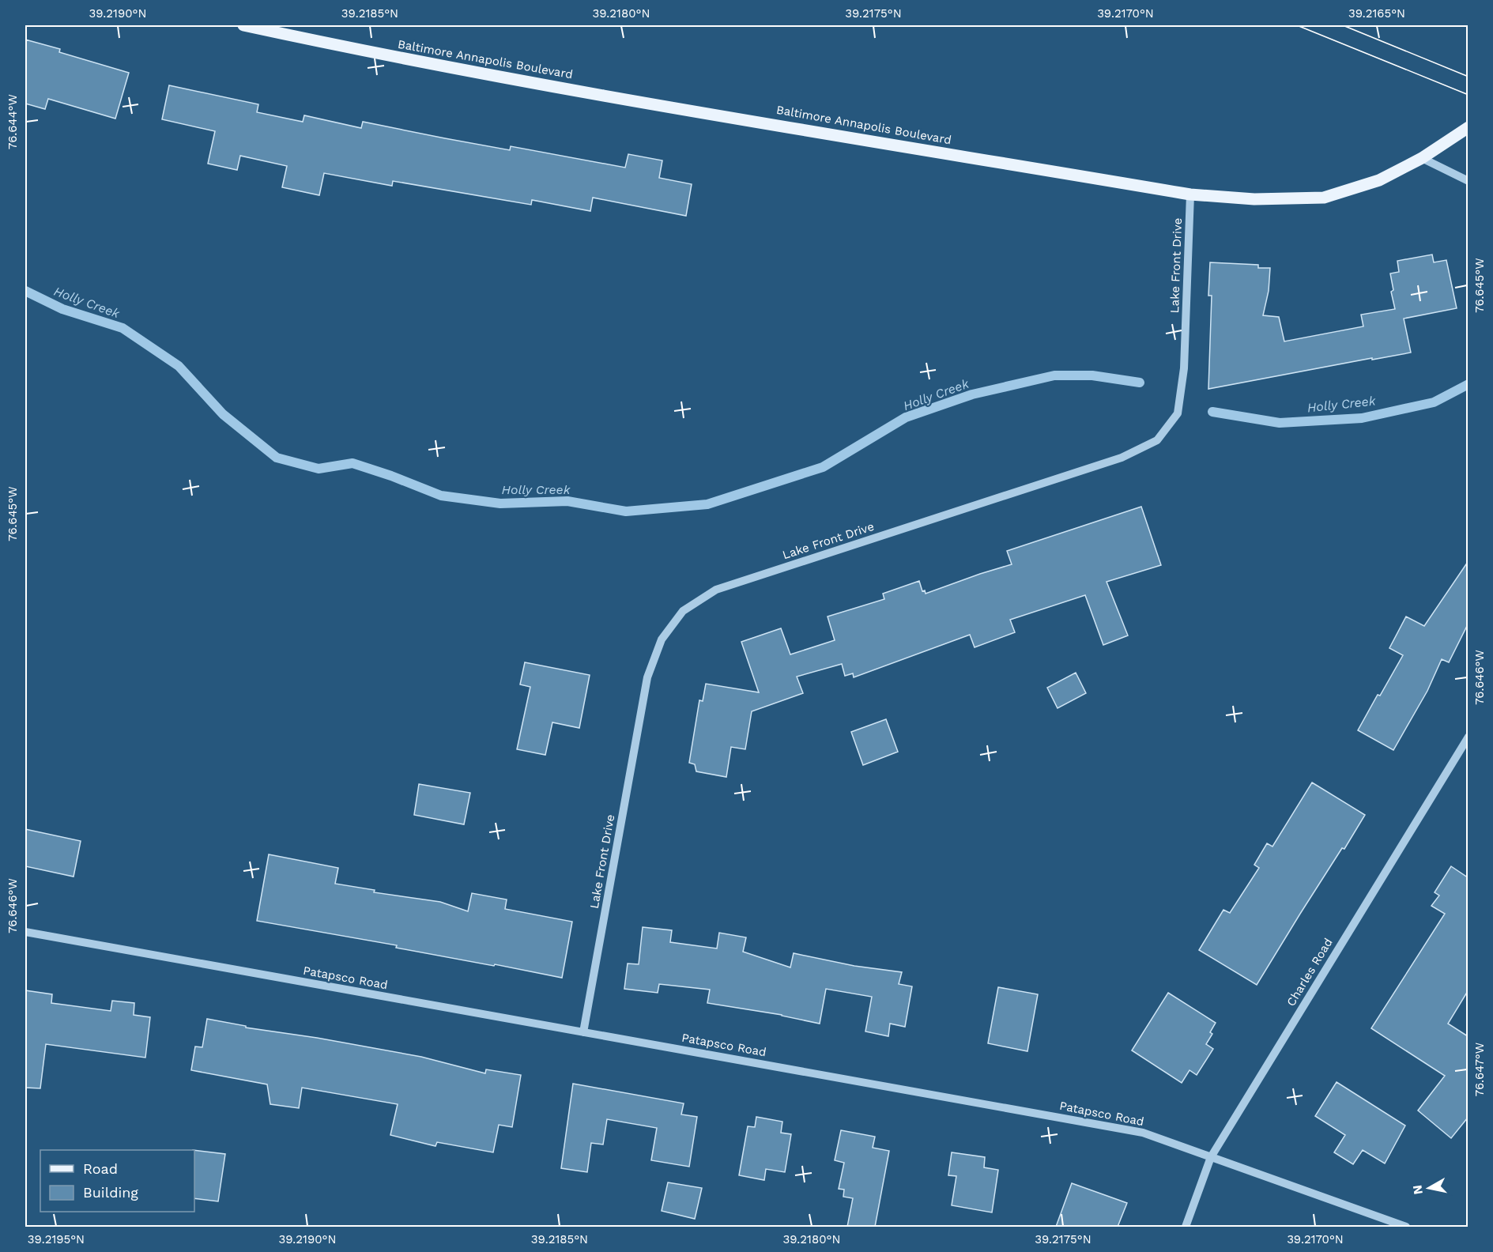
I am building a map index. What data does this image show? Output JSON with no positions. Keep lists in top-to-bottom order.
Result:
{
  "streets": {
    "main road": ["Baltimore Annapolis Boulevard"],
    "street": ["Lake Front Drive", "Charles Road", "Patapsco Road"]
  },
  "crossings": [
    ["Baltimore Annapolis Boulevard", "Lake Front Drive"],
    ["Lake Front Drive", "Patapsco Road"],
    ["Charles Road", "Patapsco Road"]
  ],
  "water": ["Holly Creek"],
  "legend": ["Road", "Building"],
  "north": "left",
  "coordinates": [
    "39.2190°N",
    "39.2185°N",
    "39.2180°N",
    "39.2175°N",
    "39.2170°N",
    "39.2165°N",
    "76.644°W",
    "76.645°W",
    "76.646°W",
    "76.647°W",
    "39.2195°N"
  ]
}
